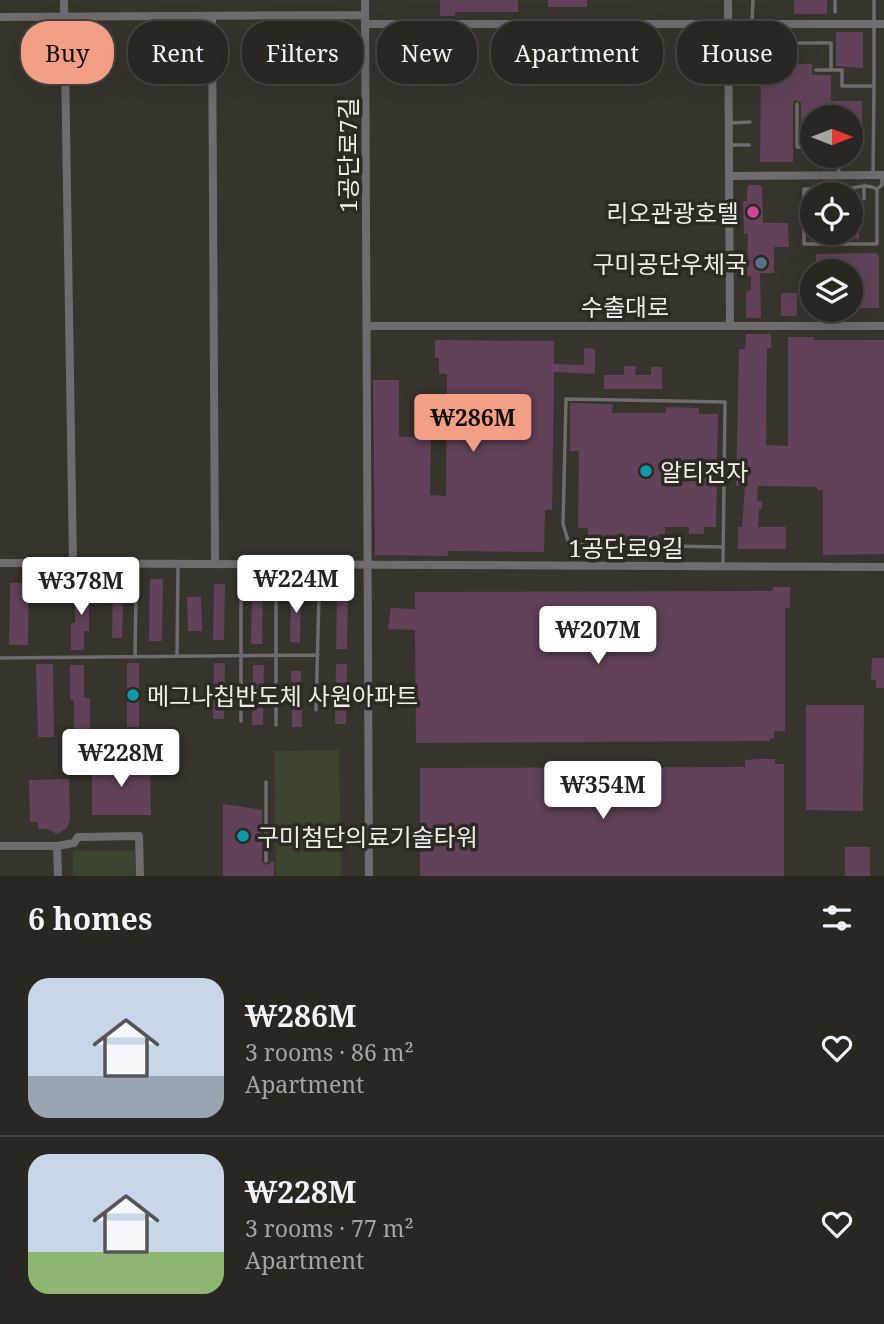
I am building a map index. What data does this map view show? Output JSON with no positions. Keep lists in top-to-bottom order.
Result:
{
  "streets": {
    "street": ["1공단로7길", "수출대로", "1공단로9길"]
  },
  "crossings": [
    ["1공단로7길", "수출대로"],
    ["1공단로7길", "1공단로9길"]
  ],
  "places": [
    "리오관광호텔",
    "구미공단우체국",
    "알티전자",
    "메그나칩반도체 사원아파트",
    "구미첨단의료기술타워"
  ],
  "north": "right",
  "page": {
    "chip": [
      "Buy",
      "Rent",
      "Filters",
      "New",
      "Apartment",
      "House"
    ],
    "price": [
      "₩286M",
      "₩224M",
      "₩378M",
      "₩207M",
      "₩228M",
      "₩354M"
    ],
    "heading": "6 homes",
    "list": [
      {
        "name": "₩286M",
        "note": "3 rooms · 86 m² · Apartment"
      },
      {
        "name": "₩228M",
        "note": "3 rooms · 77 m² · Apartment"
      }
    ]
  }
}
